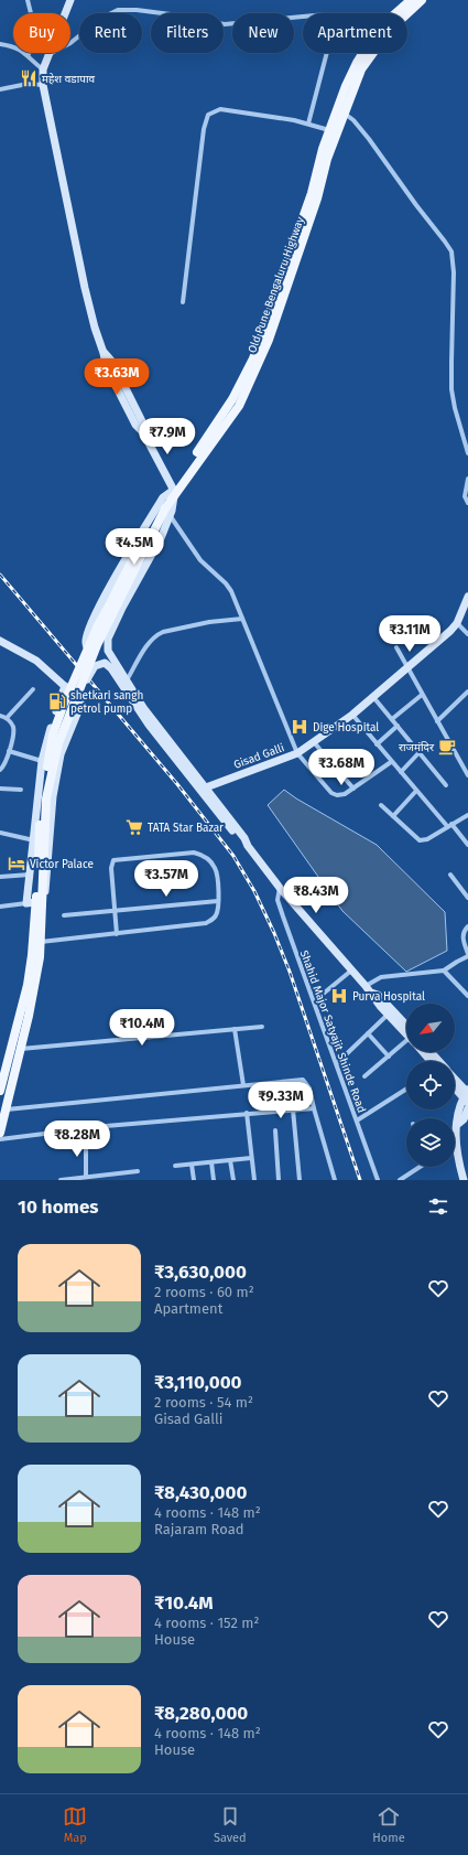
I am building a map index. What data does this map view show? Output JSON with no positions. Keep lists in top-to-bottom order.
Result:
{
  "streets": {
    "main road": ["Old Pune Bengaluru Highway", "Gisad Galli"],
    "street": ["Shahid Major Satyajit Shinde Road"]
  },
  "places": {
    "restaurant": ["महेश वडापाव"],
    "fuel station": ["shetkari sangh petrol pump"],
    "hospital": ["Dige Hospital", "Purva Hospital"],
    "cafe": ["राजमंदिर"],
    "supermarket": ["TATA Star Bazar"],
    "hotel": ["Victor Palace"]
  },
  "north": "bottom left",
  "page": {
    "chip": [
      "Buy",
      "Rent",
      "Filters",
      "New",
      "Apartment"
    ],
    "price": [
      "₹3.63M",
      "₹7.9M",
      "₹4.5M",
      "₹3.11M",
      "₹3.68M",
      "₹3.57M",
      "₹8.43M",
      "₹10.4M",
      "₹9.33M",
      "₹8.28M"
    ],
    "heading": "10 homes",
    "list": [
      {
        "name": "₹3,630,000",
        "note": "2 rooms · 60 m² · Apartment"
      },
      {
        "name": "₹3,110,000",
        "note": "2 rooms · 54 m² · Gisad Galli"
      },
      {
        "name": "₹8,430,000",
        "note": "4 rooms · 148 m² · Rajaram Road"
      },
      {
        "name": "₹10.4M",
        "note": "4 rooms · 152 m² · House"
      },
      {
        "name": "₹8,280,000",
        "note": "4 rooms · 148 m² · House"
      }
    ],
    "tabs": ["Map", "Saved", "Home"]
  }
}
